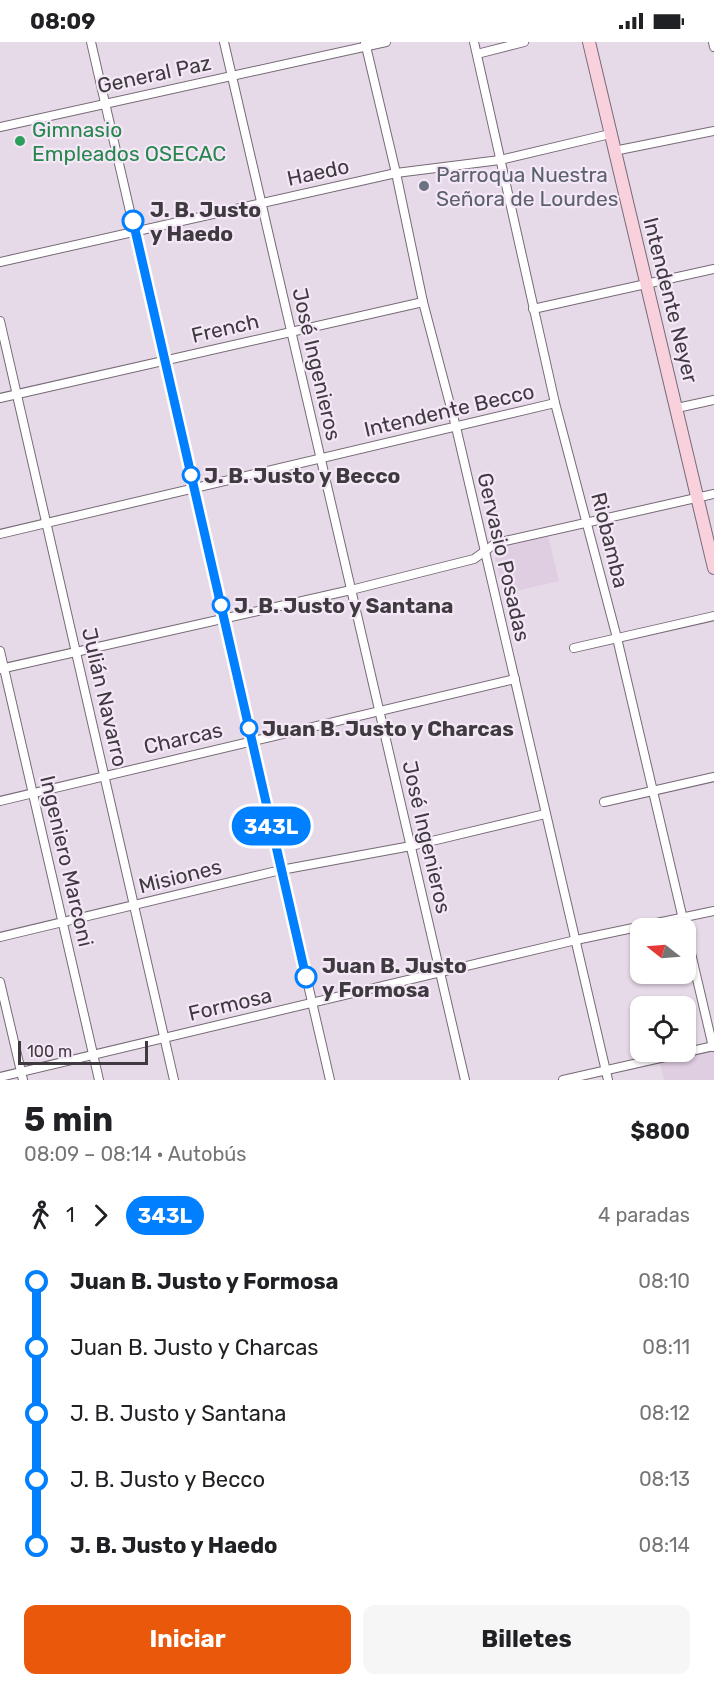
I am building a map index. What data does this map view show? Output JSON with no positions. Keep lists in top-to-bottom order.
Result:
{
  "streets": {
    "street": [
      "General Paz",
      "Haedo",
      "Intendente Neyer",
      "French",
      "José Ingenieros",
      "Intendente Becco",
      "Riobamba",
      "Gervasio Posadas",
      "Julián Navarro",
      "Charcas",
      "Ingeniero Marconi",
      "Misiones",
      "Formosa"
    ]
  },
  "crossings": [
    ["General Paz", "José Ingenieros"],
    ["General Paz", "Gervasio Posadas"],
    ["Haedo", "Intendente Neyer"],
    ["Haedo", "José Ingenieros"],
    ["Haedo", "Riobamba"],
    ["Haedo", "Gervasio Posadas"],
    ["French", "José Ingenieros"],
    ["French", "Gervasio Posadas"],
    ["French", "Julián Navarro"],
    ["José Ingenieros", "Intendente Becco"],
    ["José Ingenieros", "Charcas"],
    ["José Ingenieros", "Misiones"],
    ["José Ingenieros", "Formosa"],
    ["Intendente Becco", "Riobamba"],
    ["Intendente Becco", "Gervasio Posadas"],
    ["Intendente Becco", "Julián Navarro"],
    ["Riobamba", "Formosa"],
    ["Gervasio Posadas", "Charcas"],
    ["Gervasio Posadas", "Misiones"],
    ["Gervasio Posadas", "Formosa"],
    ["Julián Navarro", "Charcas"],
    ["Julián Navarro", "Misiones"],
    ["Julián Navarro", "Formosa"],
    ["Charcas", "Ingeniero Marconi"],
    ["Ingeniero Marconi", "Misiones"],
    ["Ingeniero Marconi", "Formosa"]
  ],
  "places": [
    "Gimnasio Empleados OSECAC",
    "Parroqua Nuestra Señora de Lourdes",
    "J. B. Justo y Haedo",
    "J. B. Justo y Becco",
    "J. B. Justo y Santana",
    "Juan B. Justo y Charcas",
    "Juan B. Justo y Formosa"
  ],
  "lines": ["bus line 343L"],
  "scale_bar": "100 m",
  "north": "left",
  "page": {
    "status": "08:09",
    "on_map": "343L",
    "scale": "100 m",
    "heading": ["5 min", "08:09 – 08:14 · Autobús", "$800"],
    "legs": ["1", "343L", "4 paradas"],
    "list": [
      {
        "name": "Juan B. Justo y Formosa",
        "value": "08:10"
      },
      {
        "name": "Juan B. Justo y Charcas",
        "value": "08:11"
      },
      {
        "name": "J. B. Justo y Santana",
        "value": "08:12"
      },
      {
        "name": "J. B. Justo y Becco",
        "value": "08:13"
      },
      {
        "name": "J. B. Justo y Haedo",
        "value": "08:14"
      }
    ],
    "buttons": ["Iniciar", "Billetes"]
  }
}
